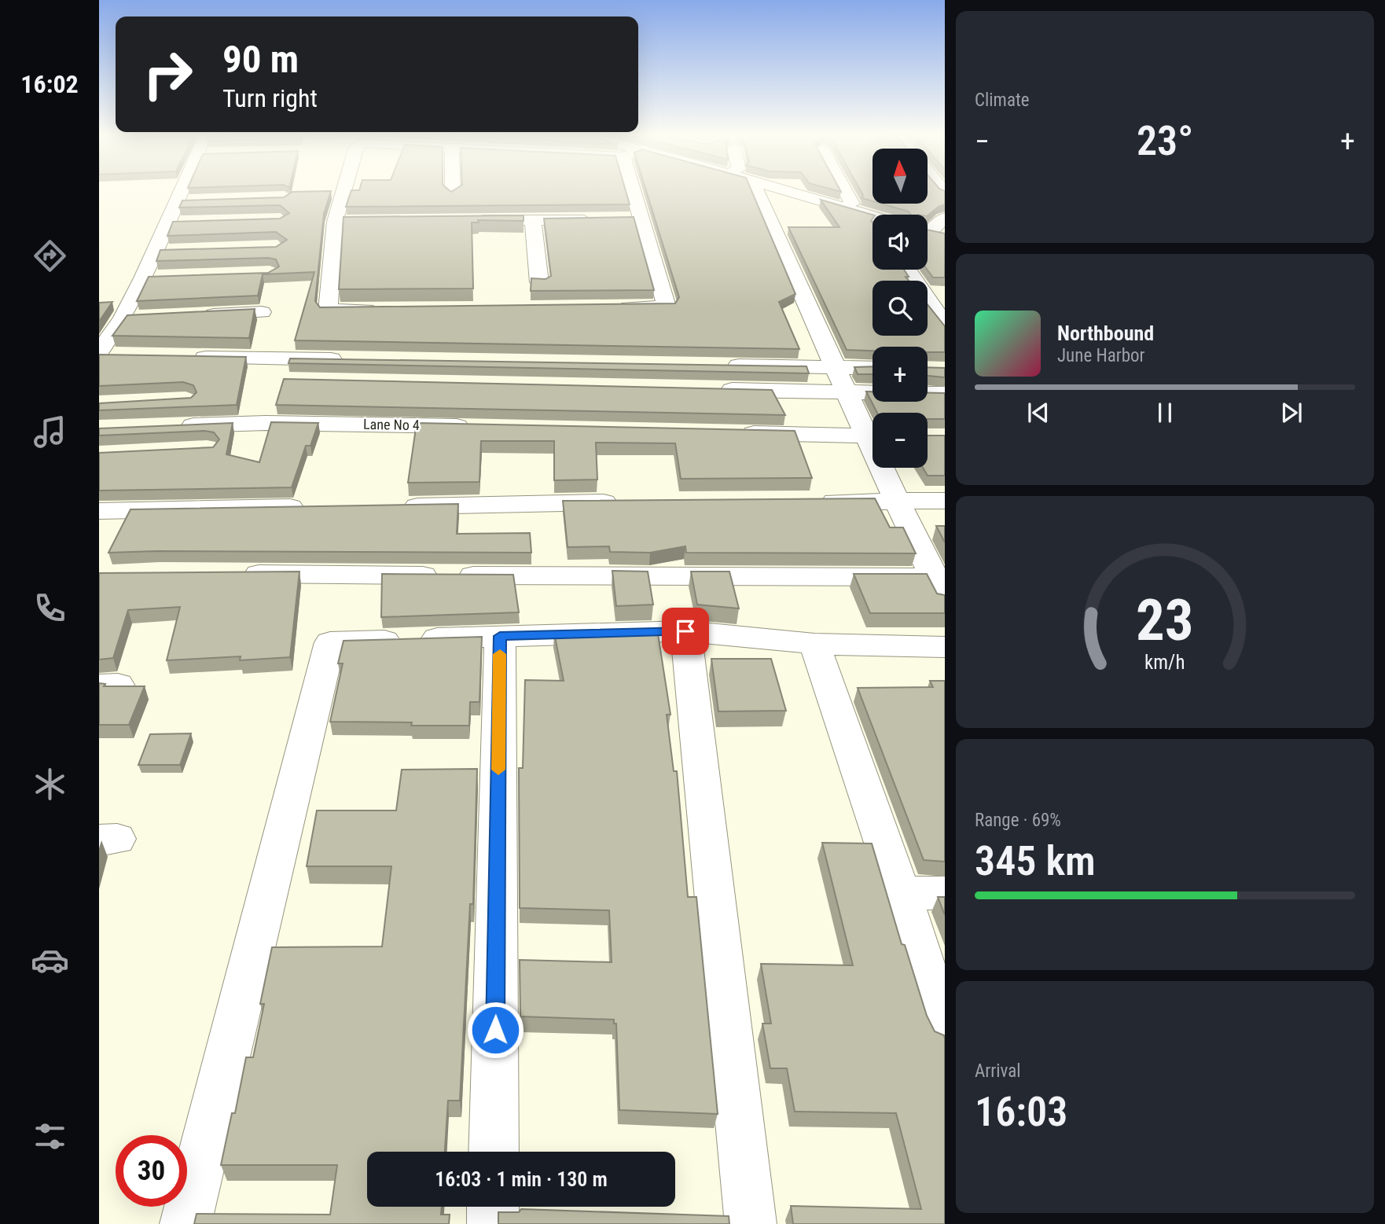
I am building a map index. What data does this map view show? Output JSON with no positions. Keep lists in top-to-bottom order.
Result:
{
  "streets": {
    "street": ["Lane No 4"]
  },
  "north": "top",
  "page": {
    "tabs": "16:02",
    "tile": [
      "Climate",
      ["Range · 69%", "345 km"],
      ["Arrival", "16:03"]
    ],
    "turn": ["90 m", "Turn right"],
    "heat": ["−", "23°", "+"],
    "map_buttons": ["+", "−"],
    "song": ["Northbound", "June Harbor"],
    "limit": "30",
    "trip": "16:03 · 1 min · 130 m",
    "gauge": ["23", "km/h"]
  }
}
